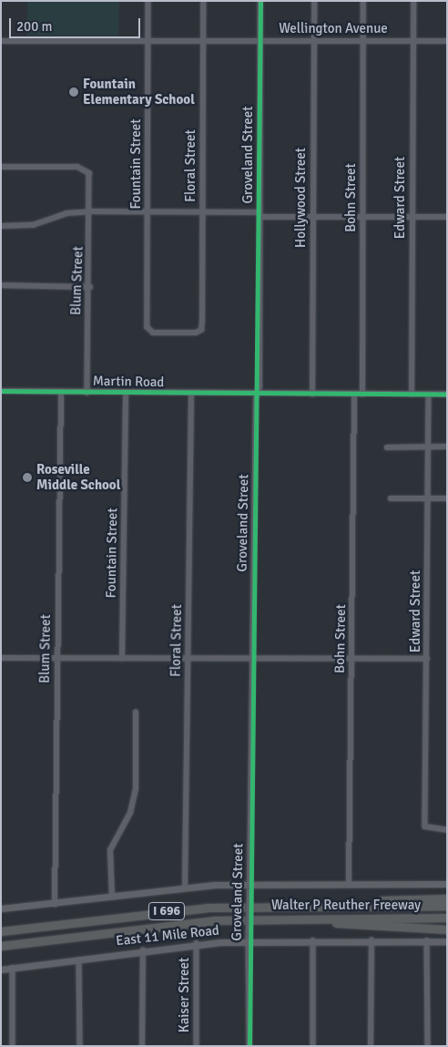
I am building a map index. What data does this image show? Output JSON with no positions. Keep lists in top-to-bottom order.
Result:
{
  "streets": {
    "highway": ["Walter P Reuther Freeway", "I 696"],
    "main road": ["East 11 Mile Road"],
    "street": [
      "Wellington Avenue",
      "Groveland Street",
      "Fountain Street",
      "Floral Street",
      "Hollywood Street",
      "Bohn Street",
      "Edward Street",
      "Blum Street",
      "Martin Road",
      "Kaiser Street"
    ]
  },
  "crossings": [
    ["Wellington Avenue", "Groveland Street"],
    ["Wellington Avenue", "Fountain Street"],
    ["Wellington Avenue", "Floral Street"],
    ["Wellington Avenue", "Hollywood Street"],
    ["Wellington Avenue", "Bohn Street"],
    ["Wellington Avenue", "Edward Street"],
    ["Groveland Street", "Martin Road"],
    ["Groveland Street", "East 11 Mile Road"],
    ["Fountain Street", "Floral Street"],
    ["Fountain Street", "Martin Road"],
    ["Floral Street", "Martin Road"],
    ["Hollywood Street", "Martin Road"],
    ["Bohn Street", "Martin Road"],
    ["Edward Street", "Martin Road"],
    ["Blum Street", "Martin Road"],
    ["East 11 Mile Road", "Kaiser Street"]
  ],
  "places": ["Fountain Elementary School", "Roseville Middle School"],
  "scale_bar": "200 m"
}
